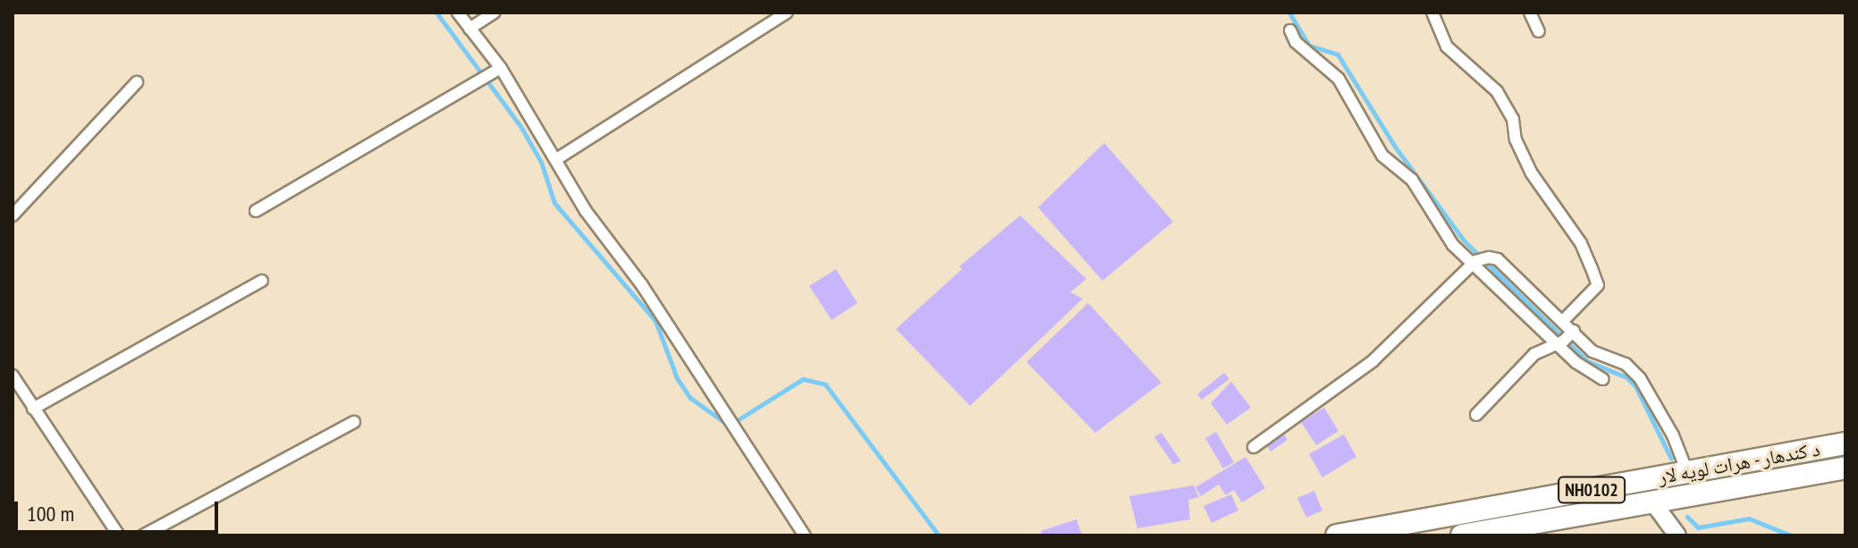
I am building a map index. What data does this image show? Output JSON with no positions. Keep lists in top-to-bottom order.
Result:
{
  "streets": {
    "highway": ["د کندهار - هرات لويه لار", "NH0102"]
  },
  "scale_bar": "100 m"
}
